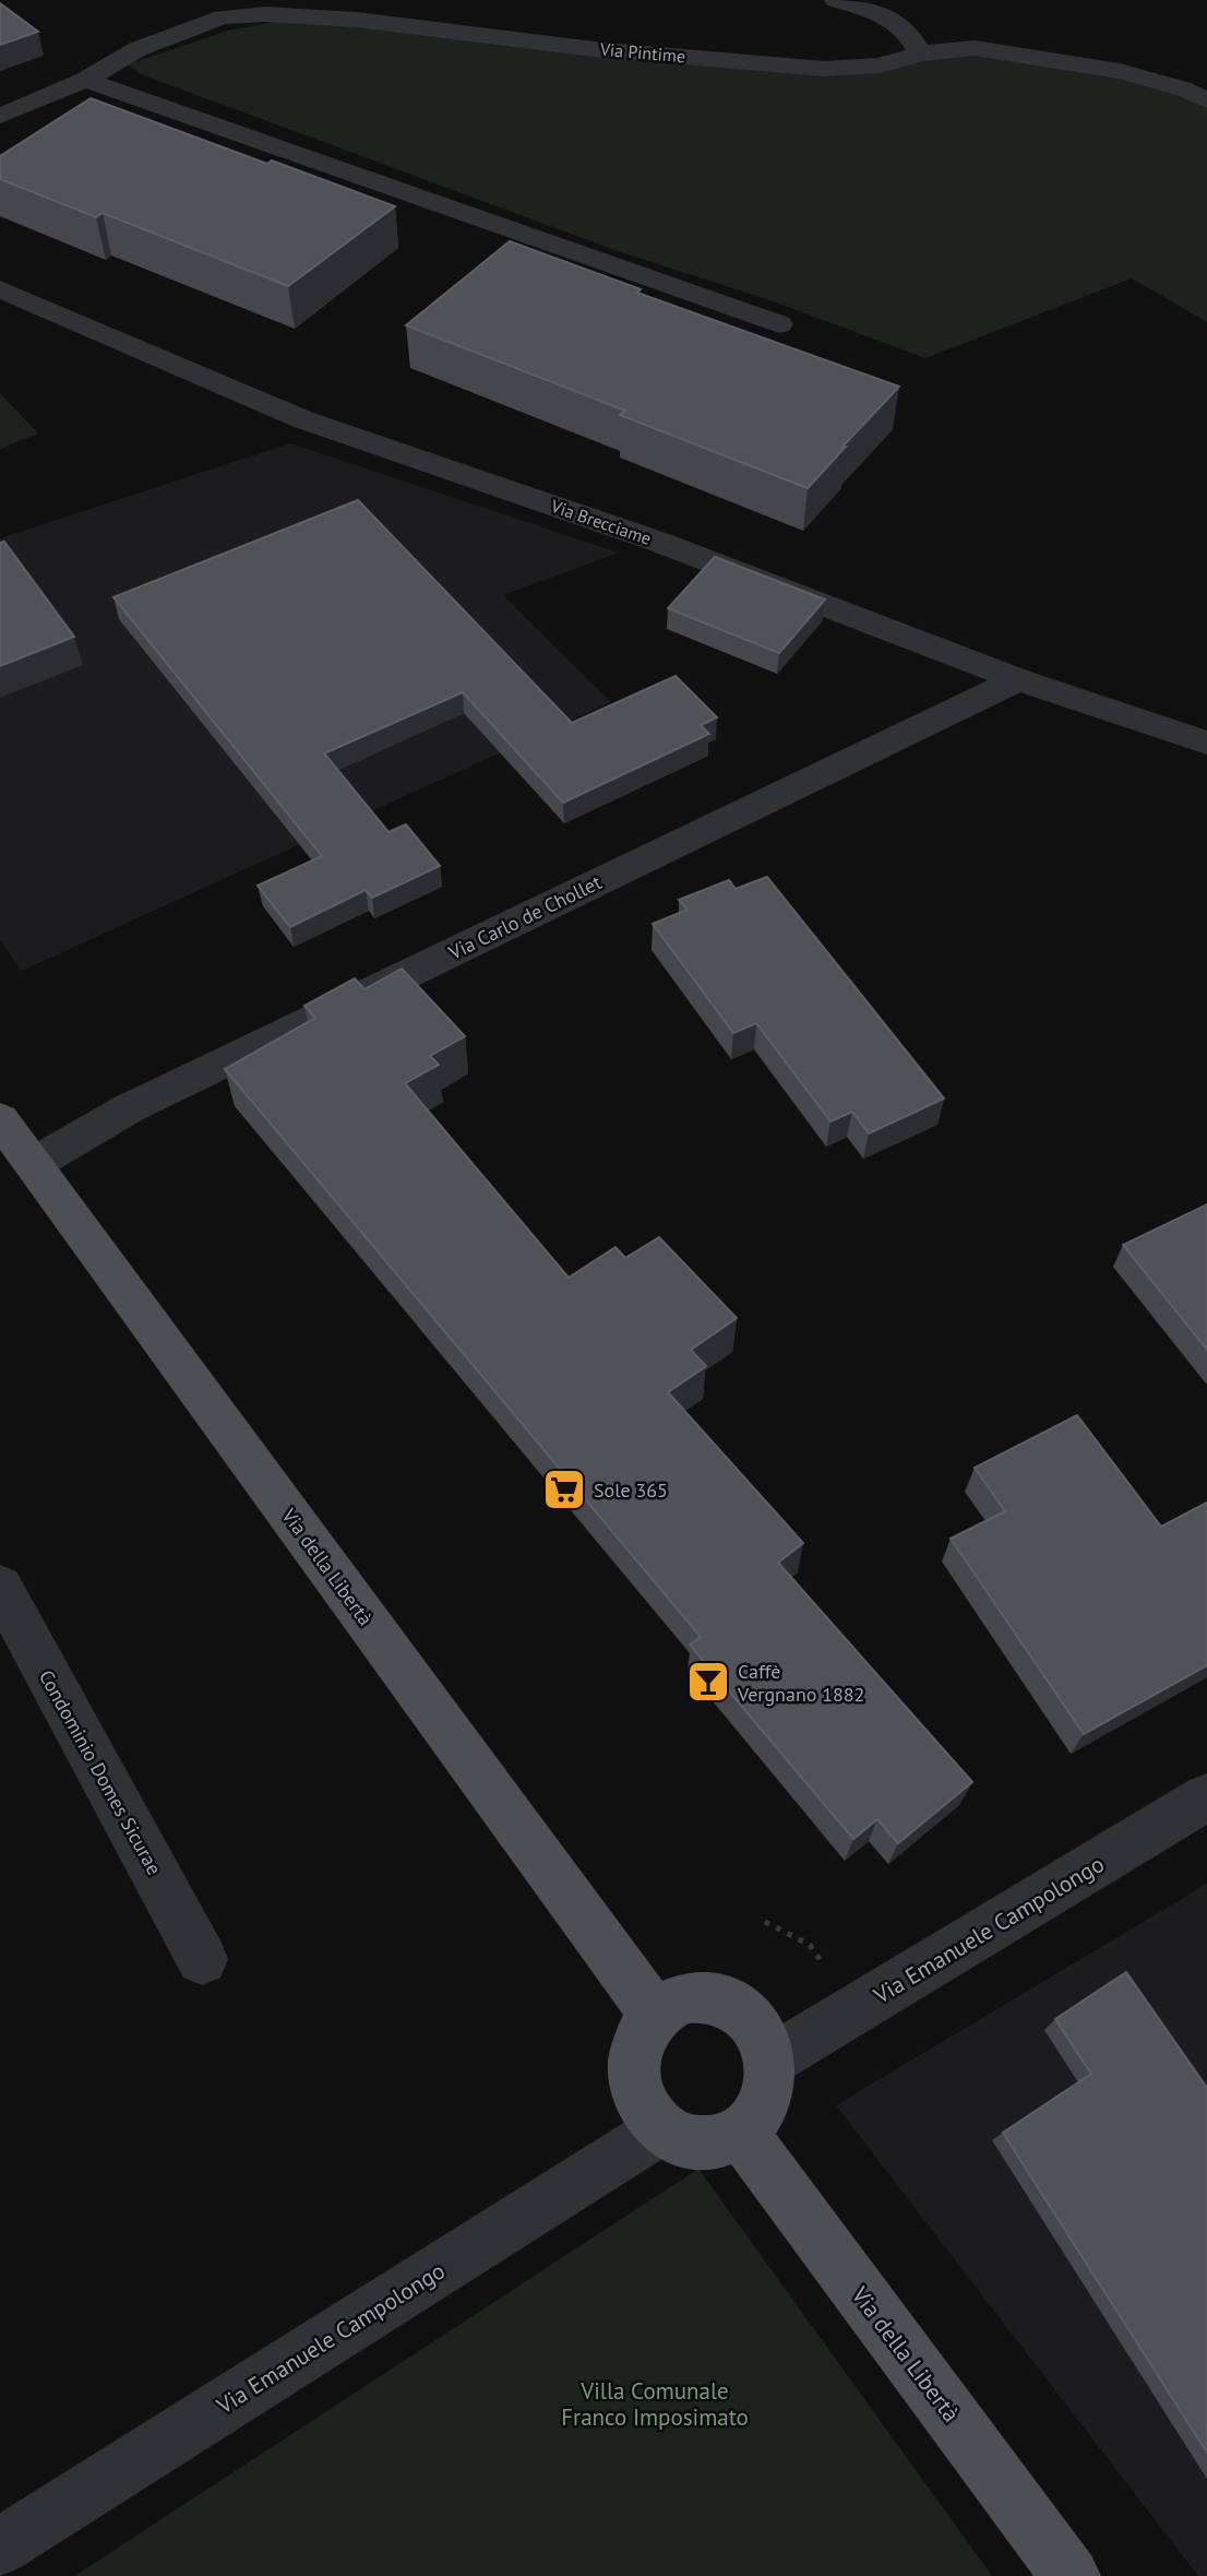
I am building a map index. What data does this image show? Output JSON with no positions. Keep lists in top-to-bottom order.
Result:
{
  "streets": {
    "main road": ["Via della Libertà"],
    "street": [
      "Via Pintime",
      "Via Brecciame",
      "Via Carlo de Chollet",
      "Condominio Domes Sicurae",
      "Via Emanuele Campolongo"
    ]
  },
  "crossings": [
    ["Via Brecciame", "Via Carlo de Chollet"],
    ["Via Carlo de Chollet", "Via della Libertà"],
    ["Via della Libertà", "Via Emanuele Campolongo"]
  ],
  "parks": ["Villa Comunale Franco Imposimato"],
  "places": {
    "supermarket": ["Sole 365"],
    "bar": ["Caffè Vergnano 1882"]
  }
}
